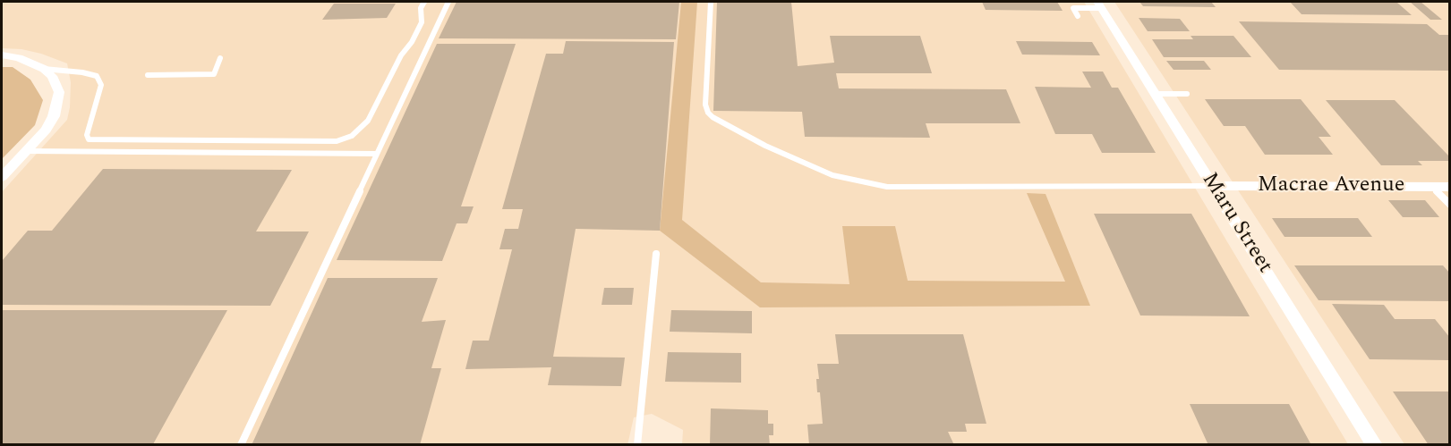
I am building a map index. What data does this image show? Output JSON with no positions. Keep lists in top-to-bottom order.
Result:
{
  "streets": {
    "street": ["Macrae Avenue", "Maru Street"]
  },
  "crossings": [
    ["Macrae Avenue", "Maru Street"]
  ]
}
